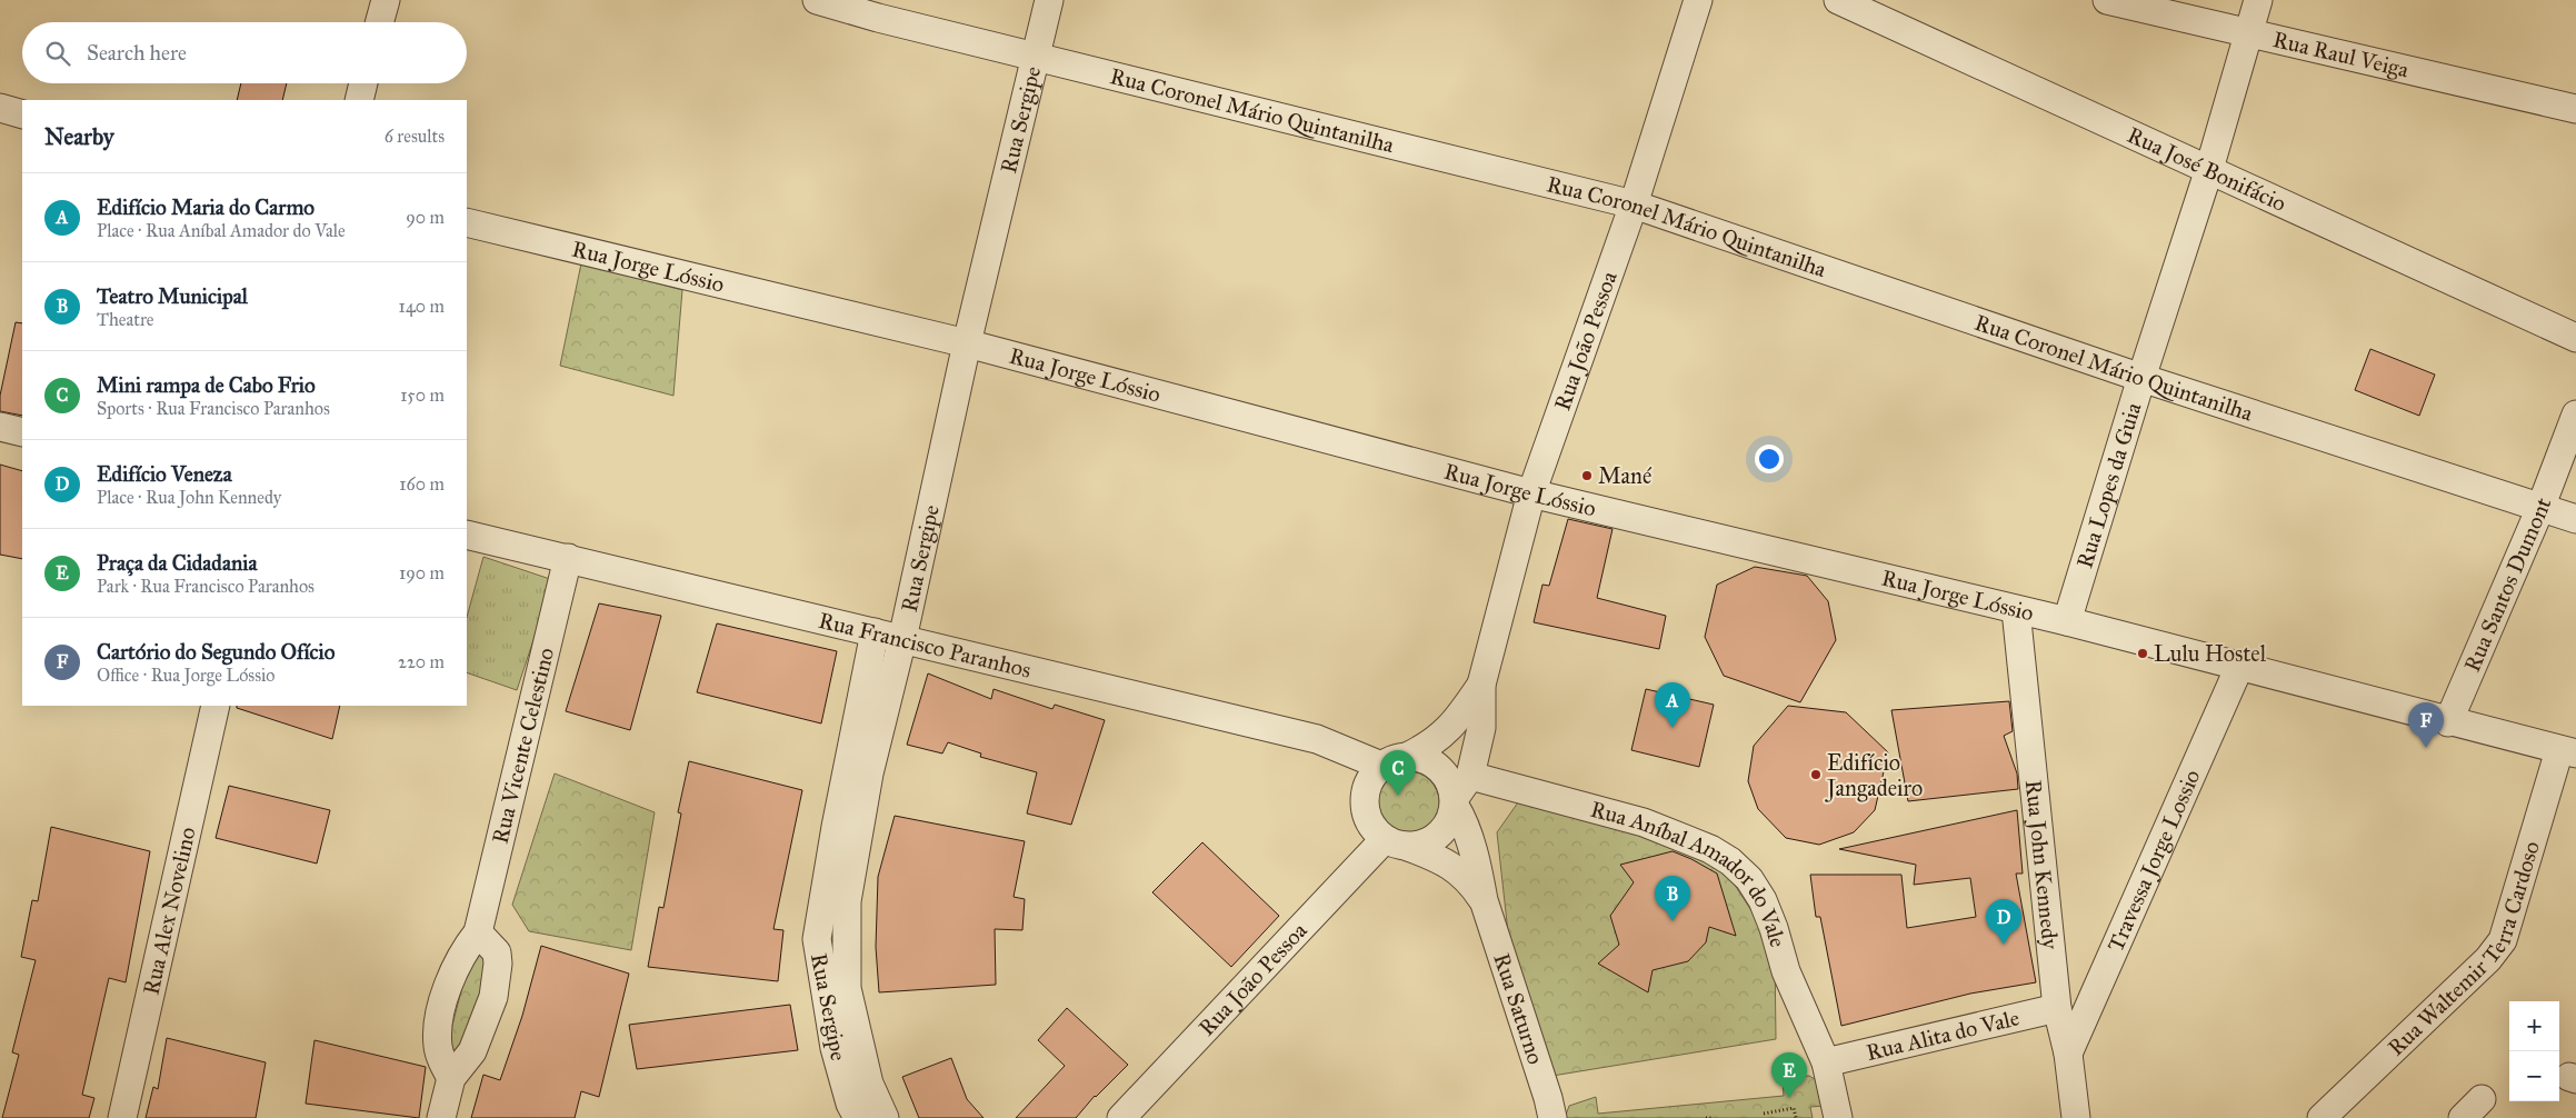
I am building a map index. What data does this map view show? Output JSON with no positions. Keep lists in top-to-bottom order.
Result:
{
  "streets": {
    "street": [
      "Rua Raul Veiga",
      "Rua Coronel Mário Quintanilha",
      "Rua Sergipe",
      "Rua José Bonifácio",
      "Rua Jorge Lóssio",
      "Rua João Pessoa",
      "Rua Lopes da Guia",
      "Rua Santos Dumont",
      "Rua Francisco Paranhos",
      "Rua Vicente Celestino",
      "Travessa Jorge Lossio",
      "Rua John Kennedy",
      "Rua Aníbal Amador do Vale",
      "Rua Alex Novelino",
      "Rua Waltemir Terra Cardoso",
      "Rua Saturno",
      "Rua Alita do Vale"
    ]
  },
  "crossings": [
    ["Rua Raul Veiga", "Rua Lopes da Guia"],
    ["Rua Coronel Mário Quintanilha", "Rua Sergipe"],
    ["Rua Coronel Mário Quintanilha", "Rua João Pessoa"],
    ["Rua Coronel Mário Quintanilha", "Rua Lopes da Guia"],
    ["Rua Coronel Mário Quintanilha", "Rua Santos Dumont"],
    ["Rua Sergipe", "Rua Jorge Lóssio"],
    ["Rua Sergipe", "Rua Francisco Paranhos"],
    ["Rua José Bonifácio", "Rua Lopes da Guia"],
    ["Rua Jorge Lóssio", "Rua João Pessoa"],
    ["Rua Jorge Lóssio", "Rua Lopes da Guia"],
    ["Rua Jorge Lóssio", "Rua Santos Dumont"],
    ["Rua Jorge Lóssio", "Travessa Jorge Lossio"],
    ["Rua Jorge Lóssio", "Rua John Kennedy"],
    ["Rua Jorge Lóssio", "Rua Waltemir Terra Cardoso"],
    ["Rua João Pessoa", "Rua Francisco Paranhos"],
    ["Rua João Pessoa", "Rua Aníbal Amador do Vale"],
    ["Rua João Pessoa", "Rua Saturno"],
    ["Rua Francisco Paranhos", "Rua Vicente Celestino"],
    ["Rua Francisco Paranhos", "Rua Saturno"],
    ["Travessa Jorge Lossio", "Rua John Kennedy"],
    ["Rua John Kennedy", "Rua Alita do Vale"],
    ["Rua Aníbal Amador do Vale", "Rua Alita do Vale"]
  ],
  "places": ["Mané", "Lulu Hostel", "Edifício Jangadeiro"],
  "page": {
    "search": "Search here",
    "heading": ["Nearby", "6 results"],
    "list": [
      {
        "mark": "A",
        "name": "Edifício Maria do Carmo",
        "note": "Place · Rua Aníbal Amador do Vale",
        "value": "90 m"
      },
      {
        "mark": "B",
        "name": "Teatro Municipal",
        "note": "Theatre",
        "value": "140 m"
      },
      {
        "mark": "C",
        "name": "Mini rampa de Cabo Frio",
        "note": "Sports · Rua Francisco Paranhos",
        "value": "150 m"
      },
      {
        "mark": "D",
        "name": "Edifício Veneza",
        "note": "Place · Rua John Kennedy",
        "value": "160 m"
      },
      {
        "mark": "E",
        "name": "Praça da Cidadania",
        "note": "Park · Rua Francisco Paranhos",
        "value": "190 m"
      },
      {
        "mark": "F",
        "name": "Cartório do Segundo Ofício",
        "note": "Office · Rua Jorge Lóssio",
        "value": "220 m"
      }
    ],
    "pins": [
      "A",
      "F",
      "C",
      "B",
      "D",
      "E"
    ],
    "map_buttons": ["+", "−"]
  }
}
